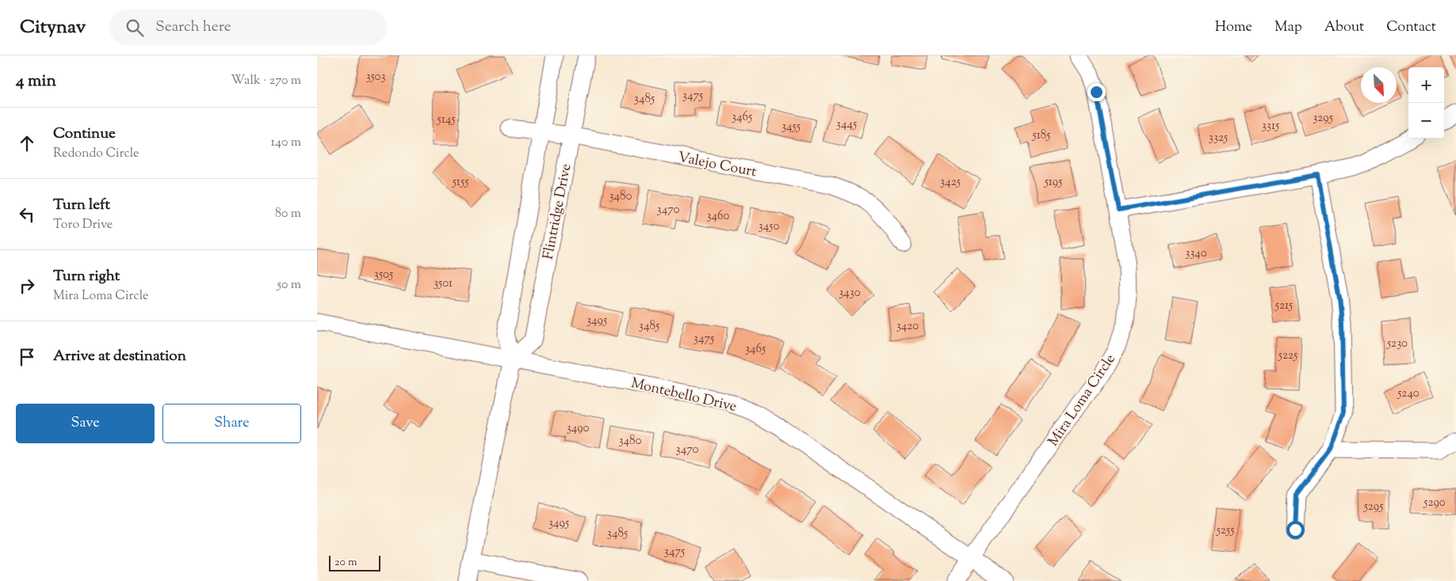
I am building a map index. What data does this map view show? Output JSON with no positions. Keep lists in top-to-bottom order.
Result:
{
  "streets": {
    "street": [
      "Valejo Court",
      "Flintridge Drive",
      "Montebello Drive",
      "Mira Loma Circle"
    ]
  },
  "crossings": [
    ["Valejo Court", "Flintridge Drive"],
    ["Flintridge Drive", "Montebello Drive"],
    ["Montebello Drive", "Mira Loma Circle"]
  ],
  "house_numbers": [
    "3503",
    "3475",
    "3485",
    "3465",
    "3295",
    "5145",
    "3445",
    "3315",
    "3455",
    "5185",
    "3325",
    "5155",
    "3425",
    "5195",
    "3480",
    "3470",
    "3460",
    "3450",
    "3340",
    "3505",
    "3501",
    "3430",
    "5215",
    "3495",
    "3485",
    "3420",
    "3475",
    "5230",
    "3465",
    "5225",
    "5240",
    "3490",
    "3480",
    "3470",
    "5290",
    "5295",
    "3495",
    "5255",
    "3485",
    "3475"
  ],
  "scale_bar": "20 m",
  "north": "bottom right",
  "page": {
    "header": "Citynav",
    "search": "Search here",
    "nav": [
      "Home",
      "Map",
      "About",
      "Contact"
    ],
    "heading": ["4 min", "Walk · 270 m"],
    "map_buttons": ["+", "−"],
    "list": [
      ["Continue", "Redondo Circle", "140 m"],
      ["Turn left", "Toro Drive", "80 m"],
      ["Turn right", "Mira Loma Circle", "50 m"],
      "Arrive at destination"
    ],
    "buttons": ["Save", "Share"],
    "scale": "20 m"
  }
}
